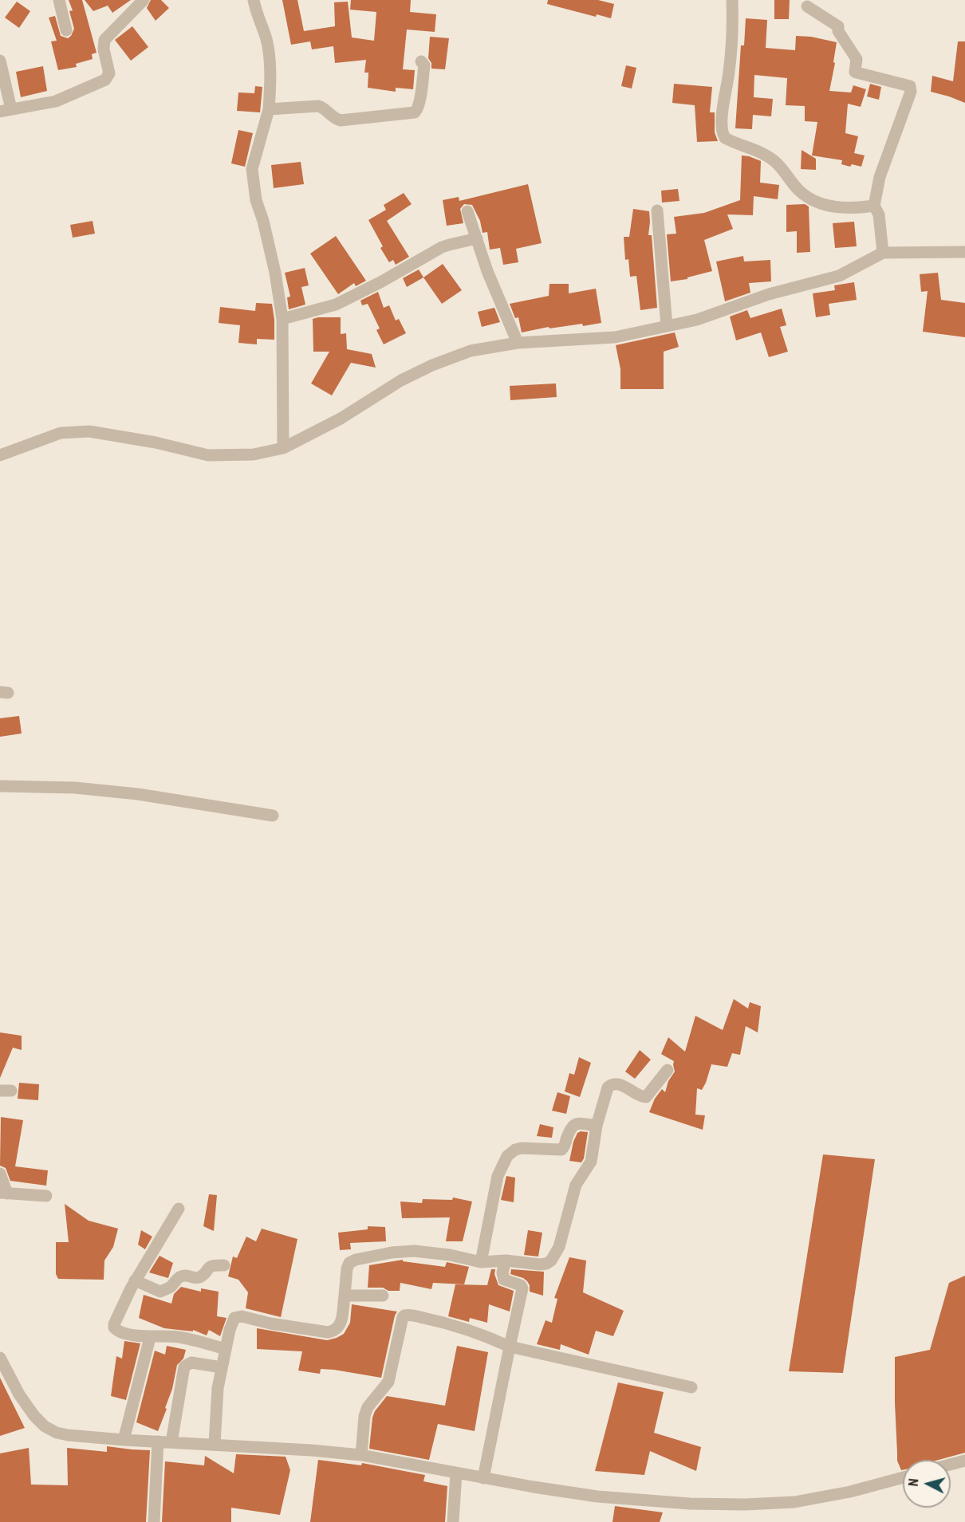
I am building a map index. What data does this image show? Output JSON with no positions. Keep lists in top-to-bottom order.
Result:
{
  "north": "left"
}
